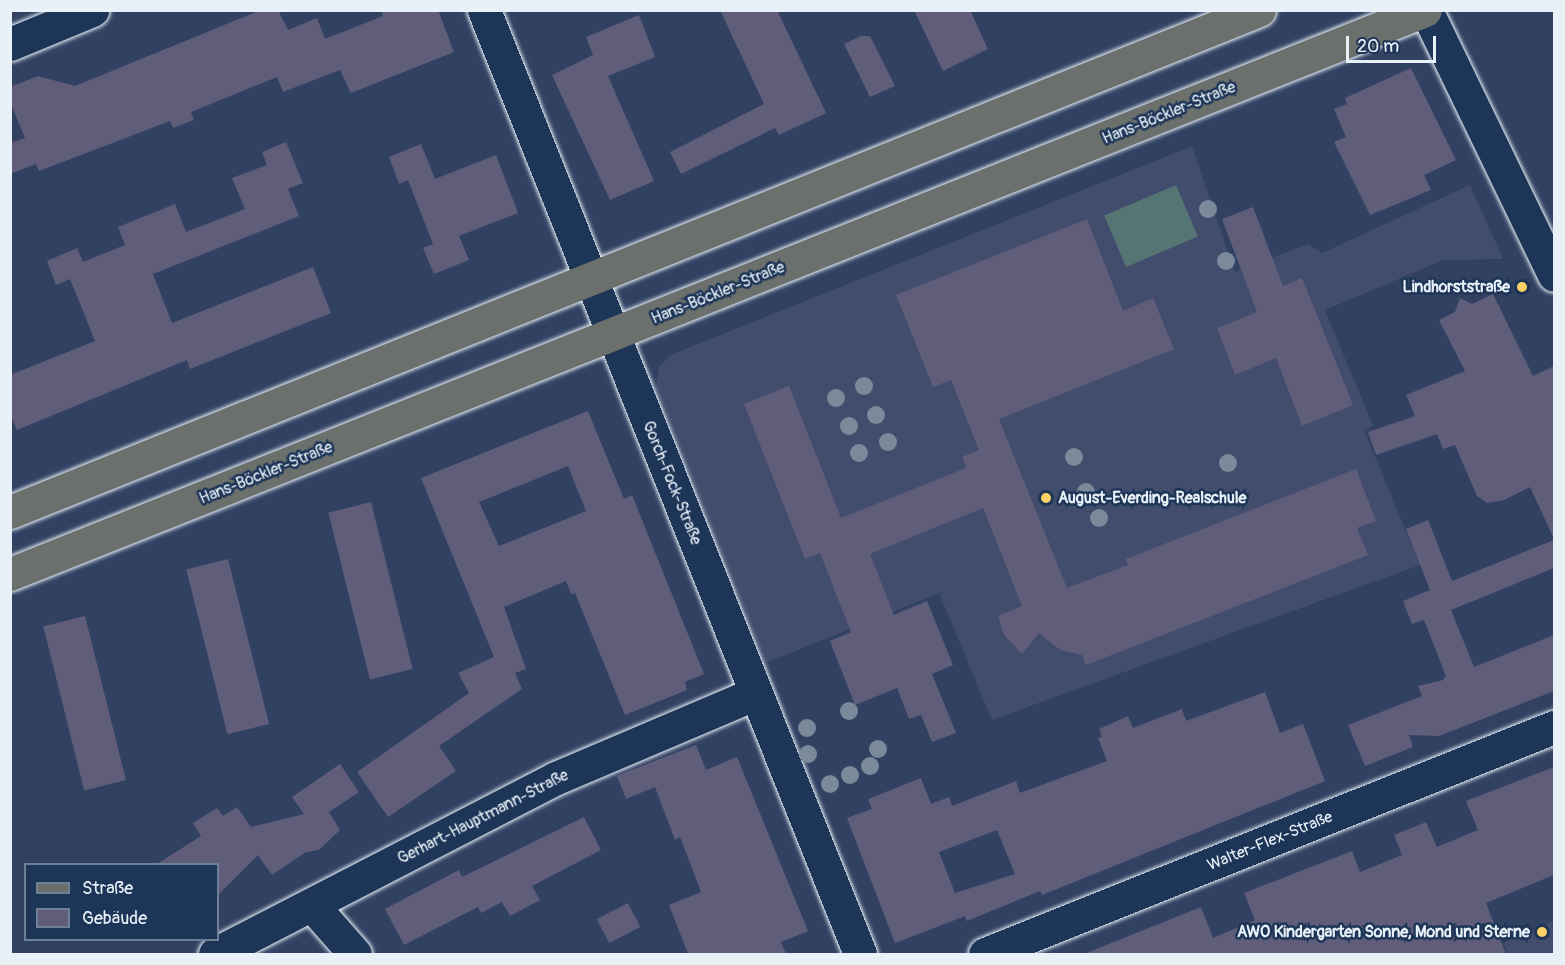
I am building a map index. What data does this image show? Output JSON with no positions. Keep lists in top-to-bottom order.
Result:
{
  "streets": {
    "main road": ["Hans-Böckler-Straße"],
    "street": ["Gorch-Fock-Straße", "Gerhart-Hauptmann-Straße", "Walter-Flex-Straße"]
  },
  "crossings": [
    ["Hans-Böckler-Straße", "Gorch-Fock-Straße"],
    ["Gorch-Fock-Straße", "Gerhart-Hauptmann-Straße"]
  ],
  "places": ["Lindhorststraße", "August-Everding-Realschule", "AWO Kindergarten Sonne, Mond und Sterne"],
  "legend": ["Straße", "Gebäude"],
  "scale_bar": "20 m"
}
